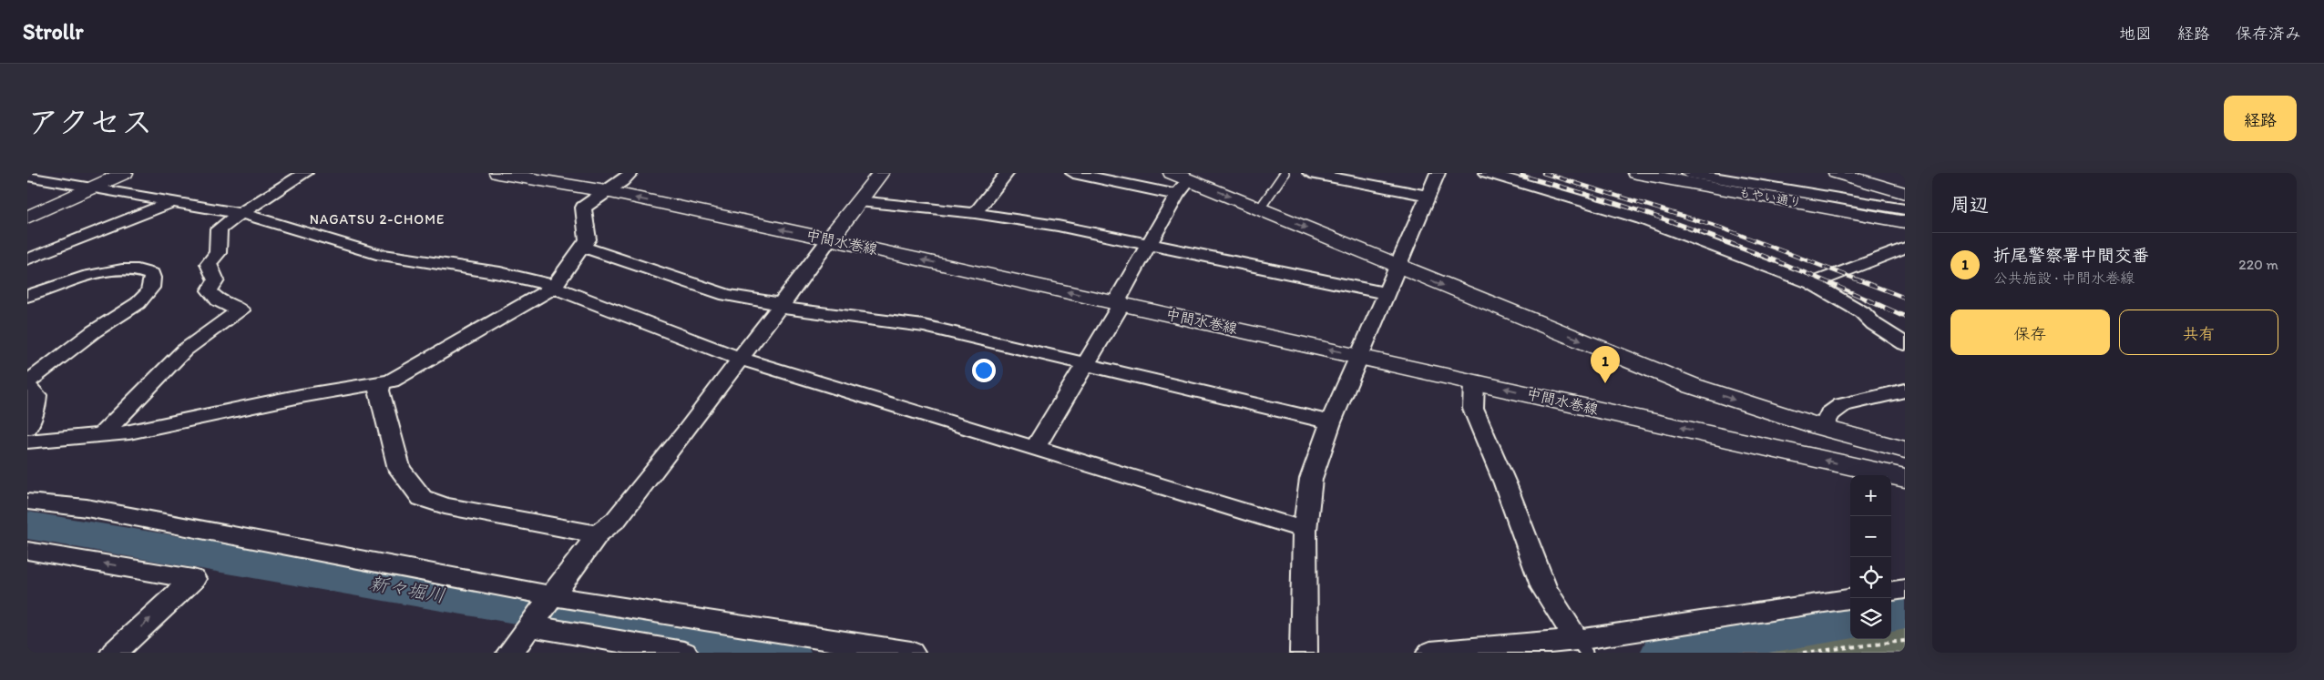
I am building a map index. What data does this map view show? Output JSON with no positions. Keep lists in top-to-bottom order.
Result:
{
  "streets": {
    "main road": ["もやい通り", "中間水巻線"]
  },
  "districts": ["NAGATSU 2-CHOME"],
  "water": ["新々堀川"],
  "page": {
    "header": "Strollr",
    "nav": ["地図", "経路", "保存済み"],
    "title": "アクセス",
    "buttons": [
      "経路",
      ["保存", "共有"]
    ],
    "heading": "周辺",
    "list": [
      {
        "mark": "1",
        "name": "折尾警察署中間交番",
        "note": "公共施設 · 中間水巻線",
        "value": "220 m"
      }
    ],
    "pins": "1",
    "map_buttons": ["+", "−"]
  }
}
